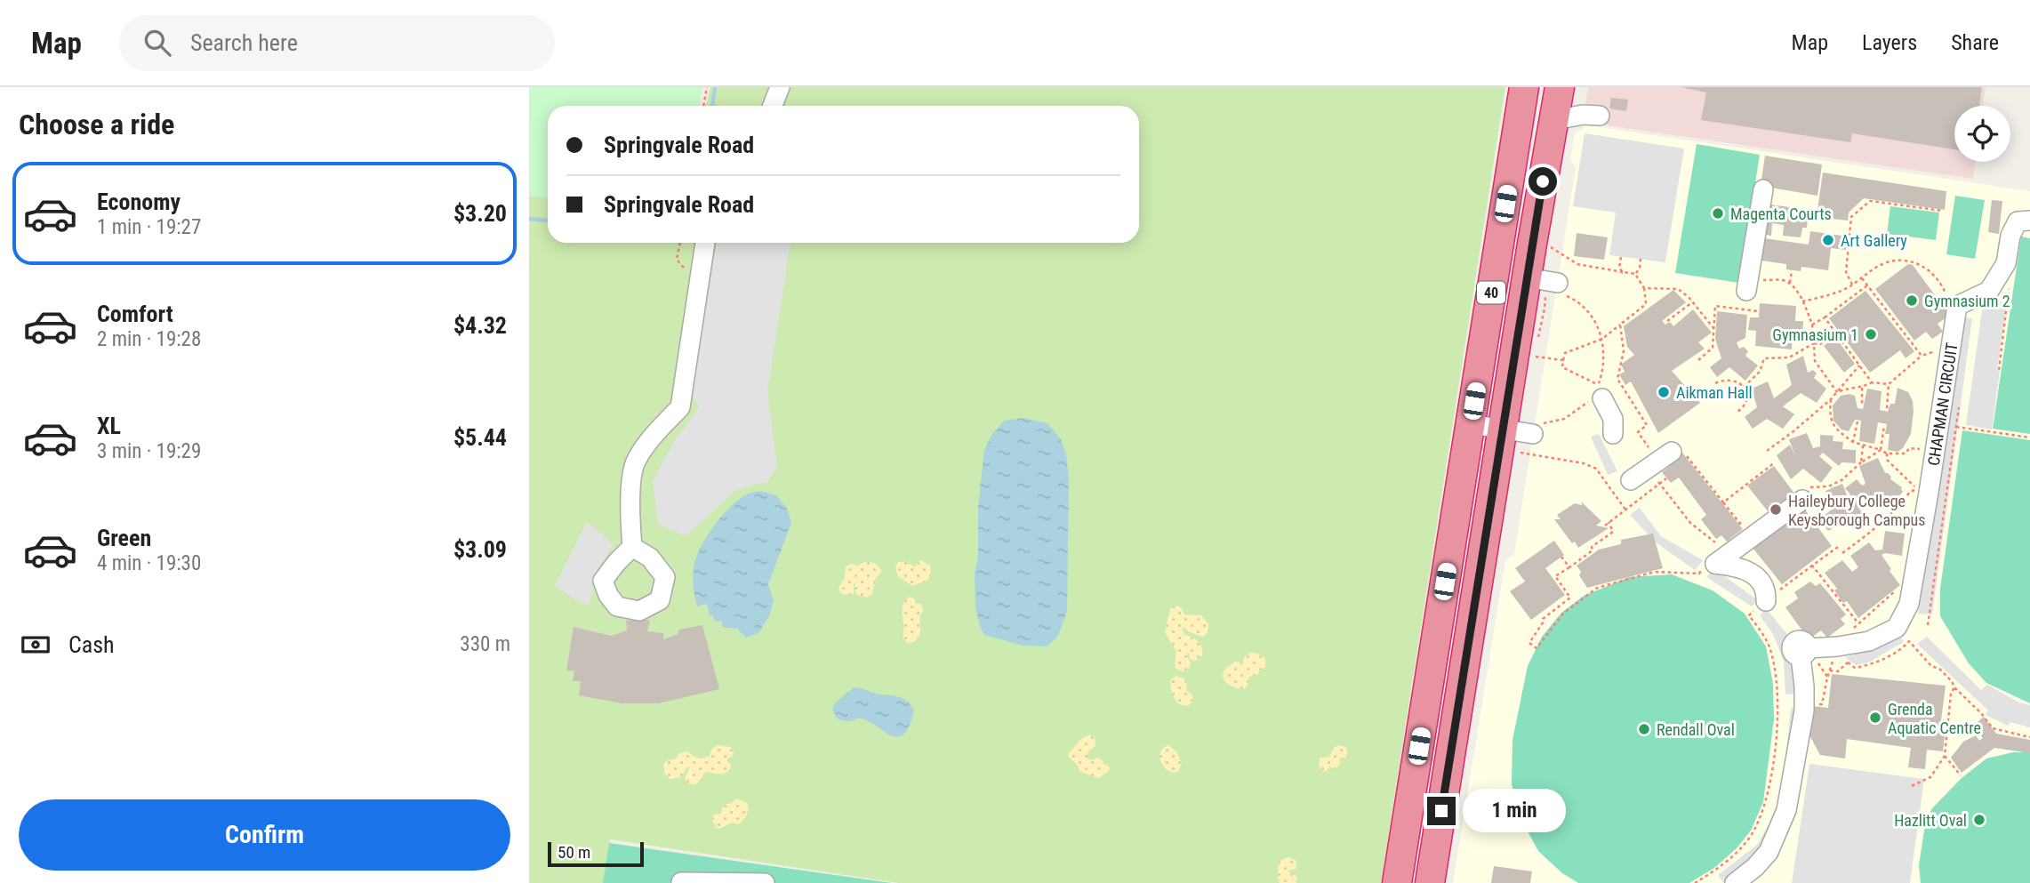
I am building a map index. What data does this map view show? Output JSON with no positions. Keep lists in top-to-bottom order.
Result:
{
  "streets": {
    "highway": ["40"],
    "lane": ["CHAPMAN CIRCUIT"]
  },
  "places": [
    "Magenta Courts",
    "Art Gallery",
    "Gymnasium 2",
    "Gymnasium 1",
    "Aikman Hall",
    "Haileybury College Keysborough Campus",
    "Grenda Aquatic Centre",
    "Rendall Oval",
    "Hazlitt Oval"
  ],
  "scale_bar": "50 m",
  "page": {
    "header": "Map",
    "search": "Search here",
    "nav": ["Map", "Layers", "Share"],
    "heading": "Choose a ride",
    "banner": ["Springvale Road", "Springvale Road"],
    "list": [
      {
        "name": "Economy",
        "note": "1 min · 19:27",
        "value": "$3.20"
      },
      {
        "name": "Comfort",
        "note": "2 min · 19:28",
        "value": "$4.32"
      },
      {
        "name": "XL",
        "note": "3 min · 19:29",
        "value": "$5.44"
      },
      {
        "name": "Green",
        "note": "4 min · 19:30",
        "value": "$3.09"
      }
    ],
    "pay": ["Cash", "330 m"],
    "buttons": "Confirm",
    "bubble": "1 min",
    "scale": "50 m"
  }
}
